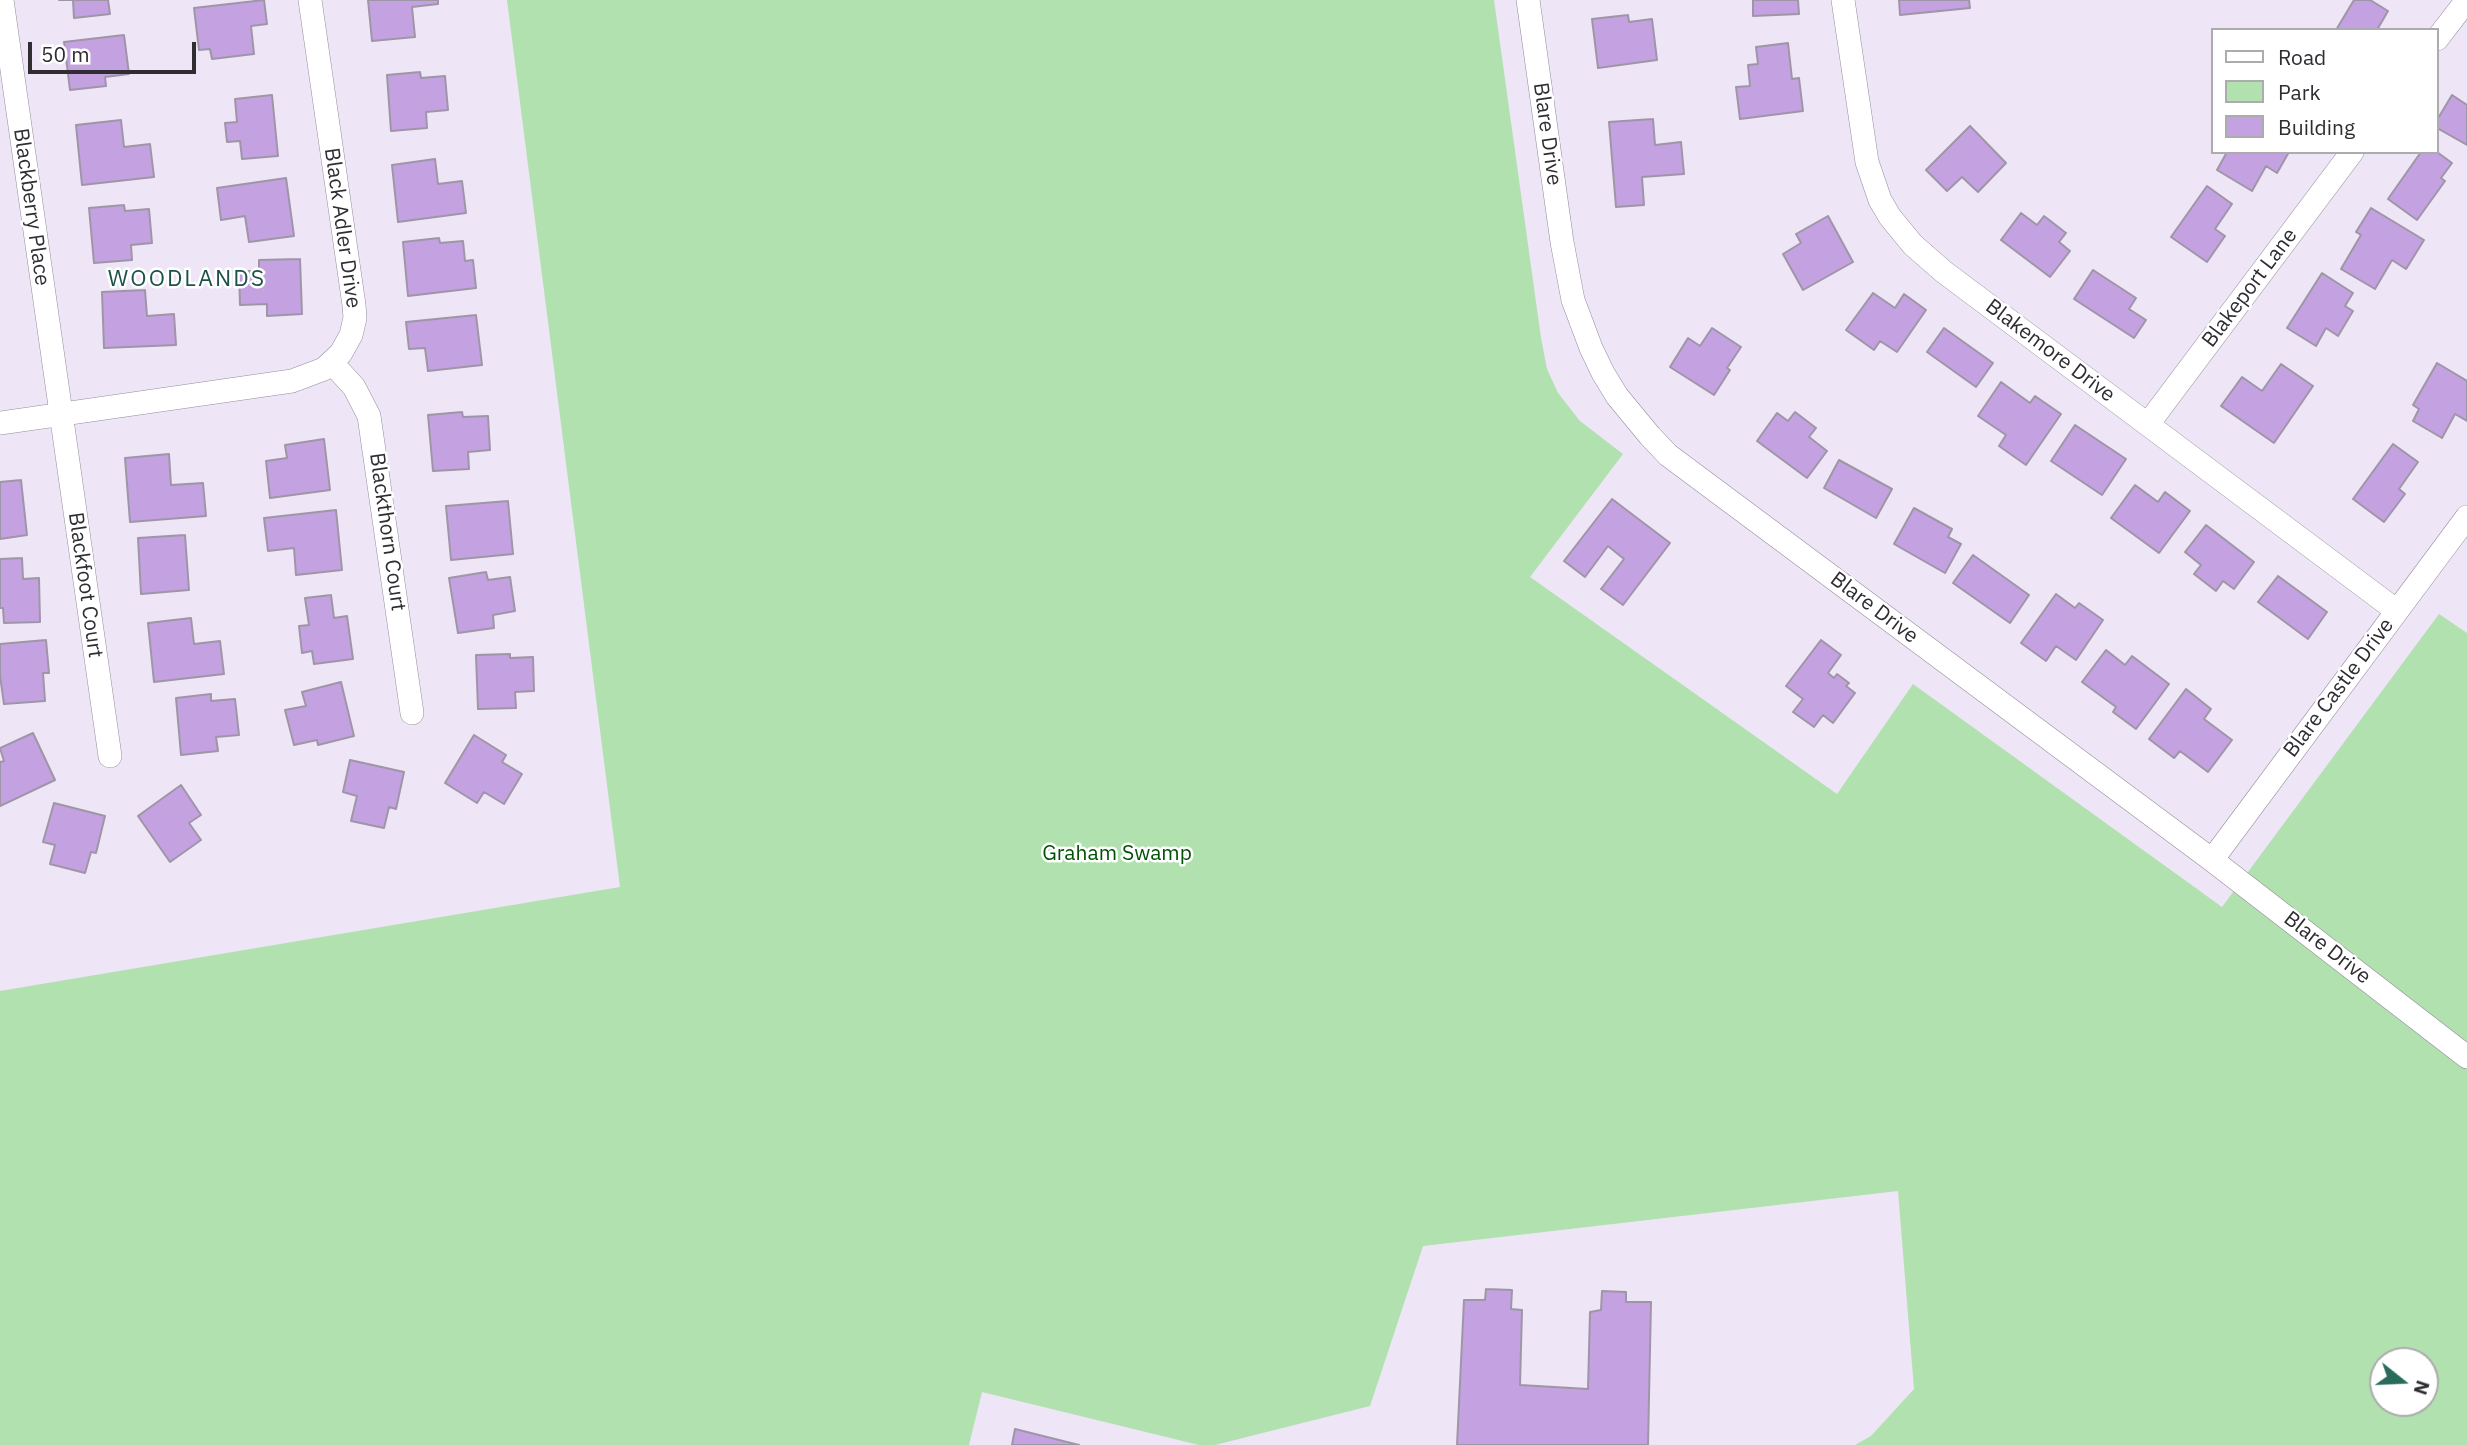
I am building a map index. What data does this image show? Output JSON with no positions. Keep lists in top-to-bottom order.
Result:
{
  "streets": {
    "street": [
      "Blare Drive",
      "Blackberry Place",
      "Black Adler Drive",
      "Blakeport Lane",
      "Blakemore Drive",
      "Blackthorn Court",
      "Blackfoot Court",
      "Blare Castle Drive"
    ]
  },
  "crossings": [
    ["Blare Drive", "Blare Castle Drive"],
    ["Blackberry Place", "Blackfoot Court"],
    ["Black Adler Drive", "Blackthorn Court"],
    ["Blakeport Lane", "Blakemore Drive"],
    ["Blakemore Drive", "Blare Castle Drive"]
  ],
  "districts": ["WOODLANDS"],
  "parks": ["Graham Swamp"],
  "legend": ["Road", "Park", "Building"],
  "scale_bar": "50 m",
  "north": "right"
}
